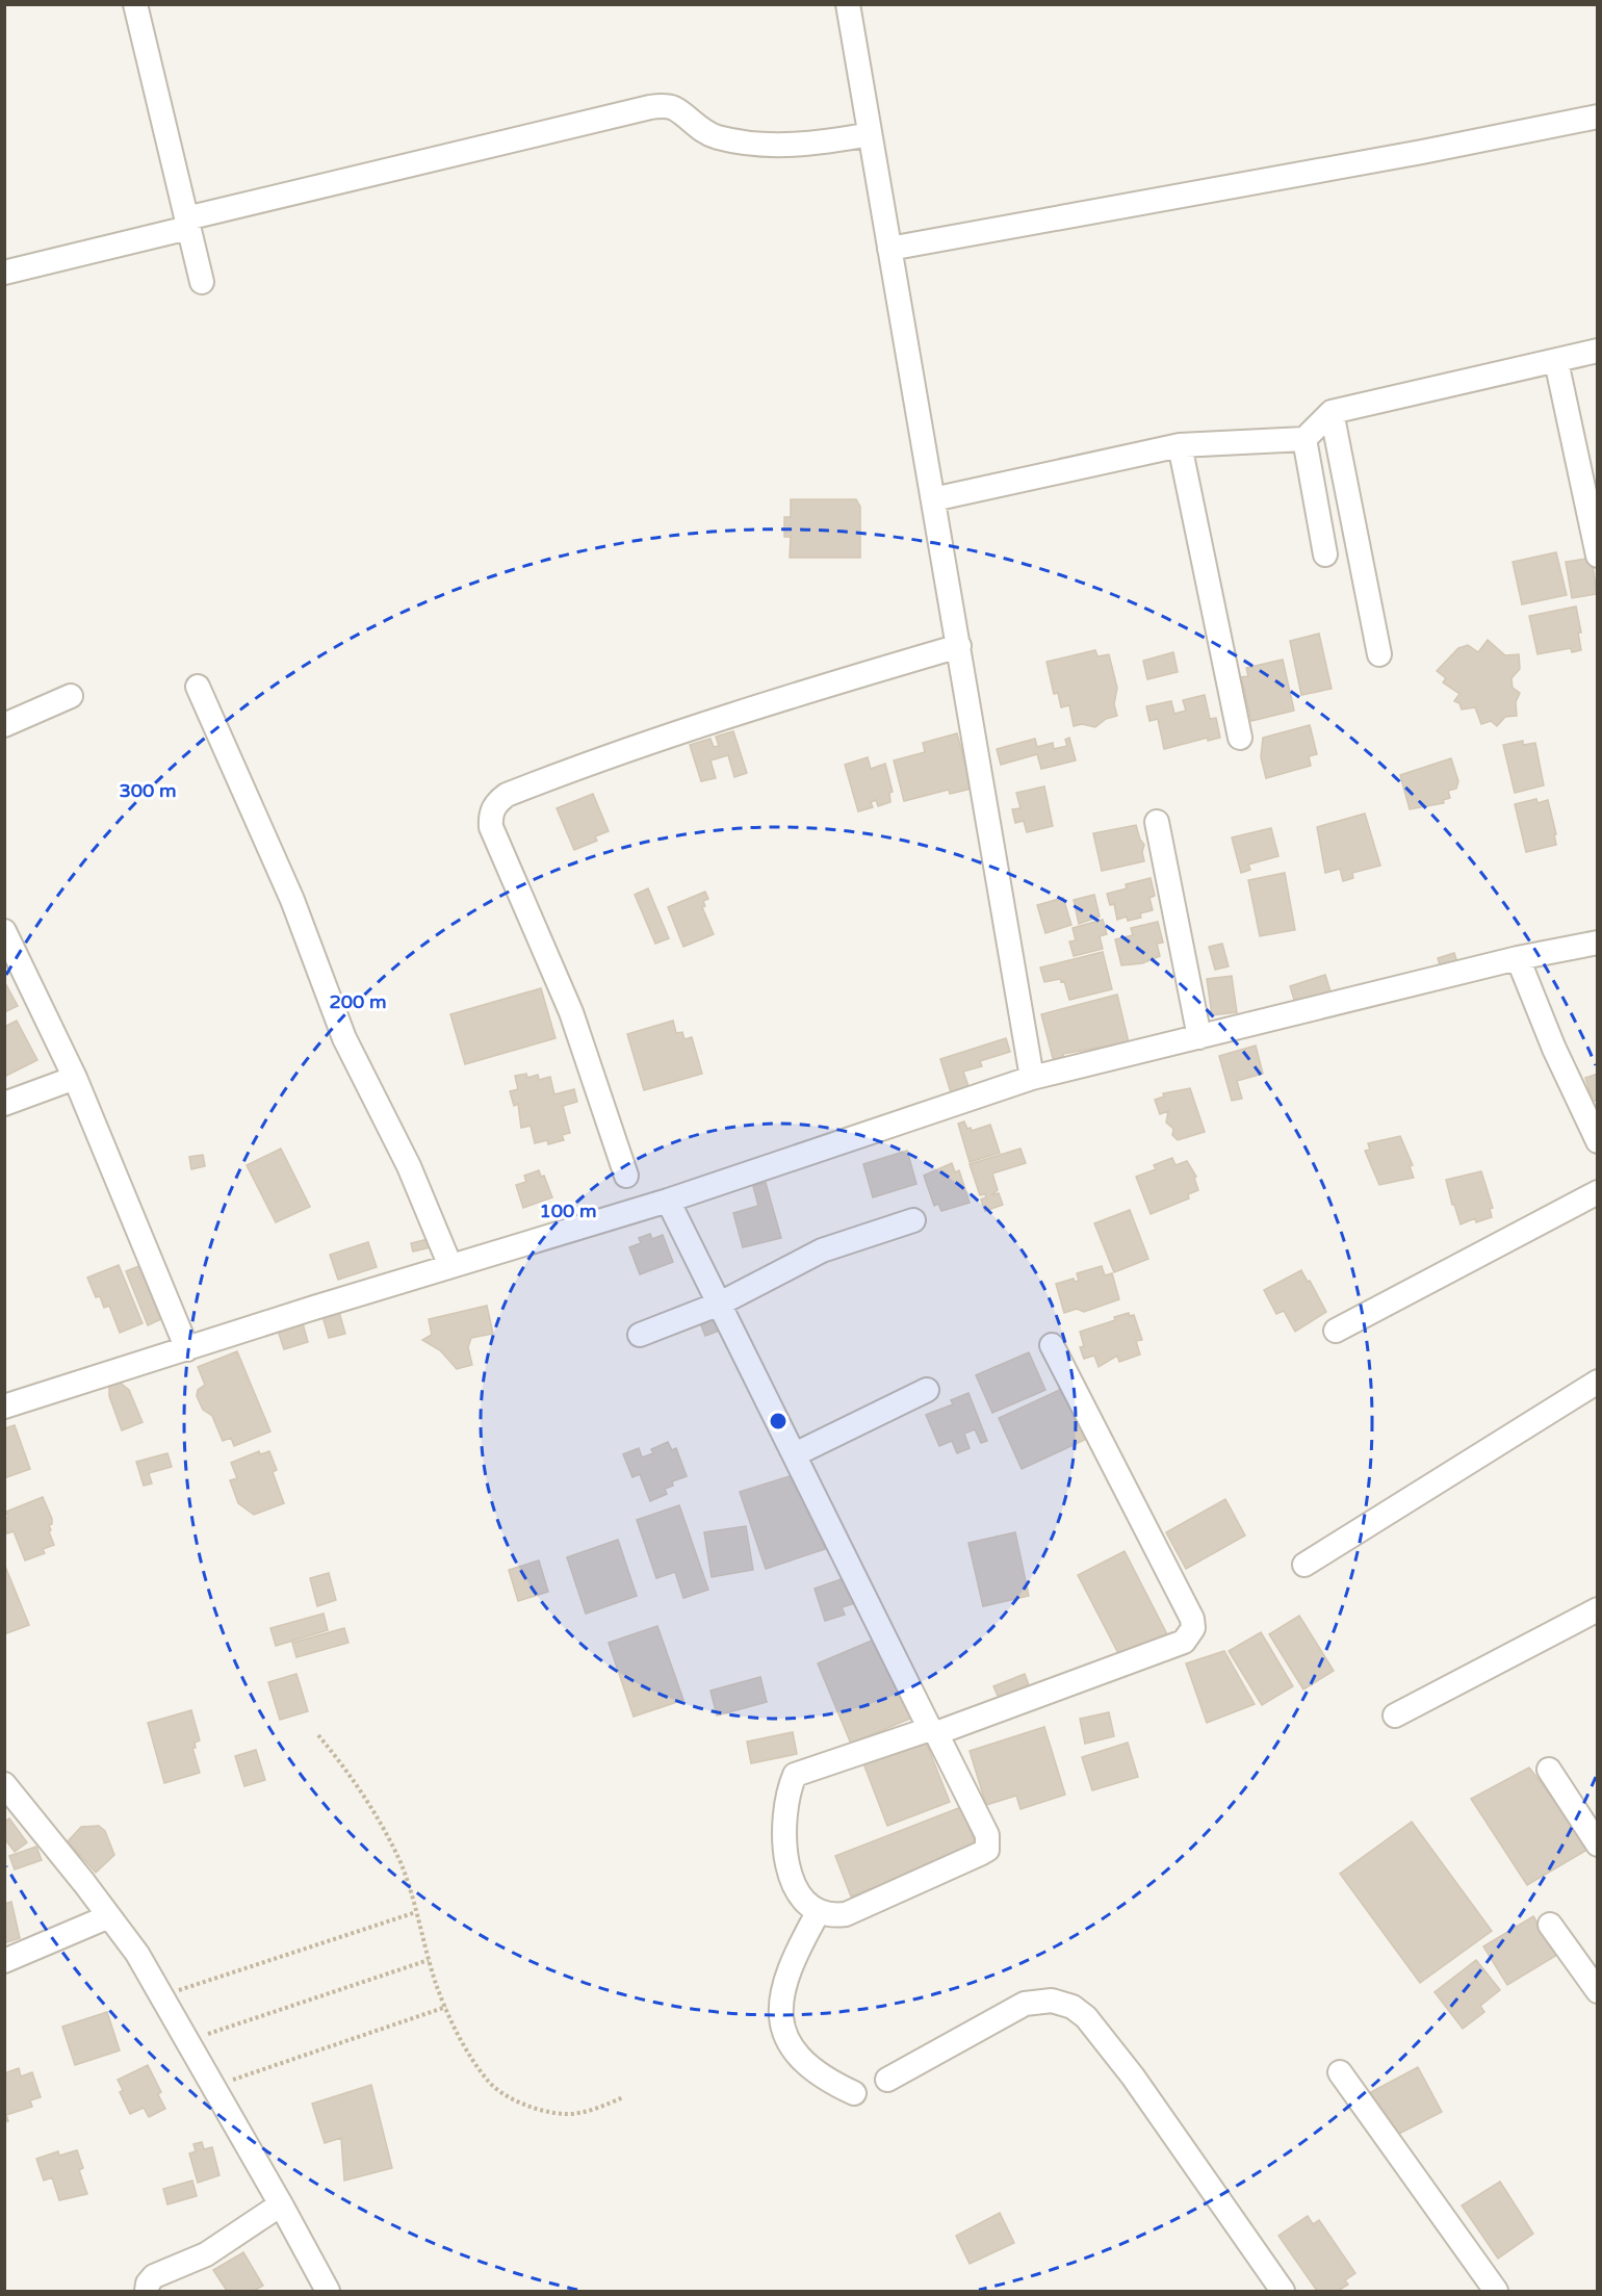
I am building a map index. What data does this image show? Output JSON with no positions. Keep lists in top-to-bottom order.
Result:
{
  "rings": ["300 m", "200 m", "100 m"]
}
